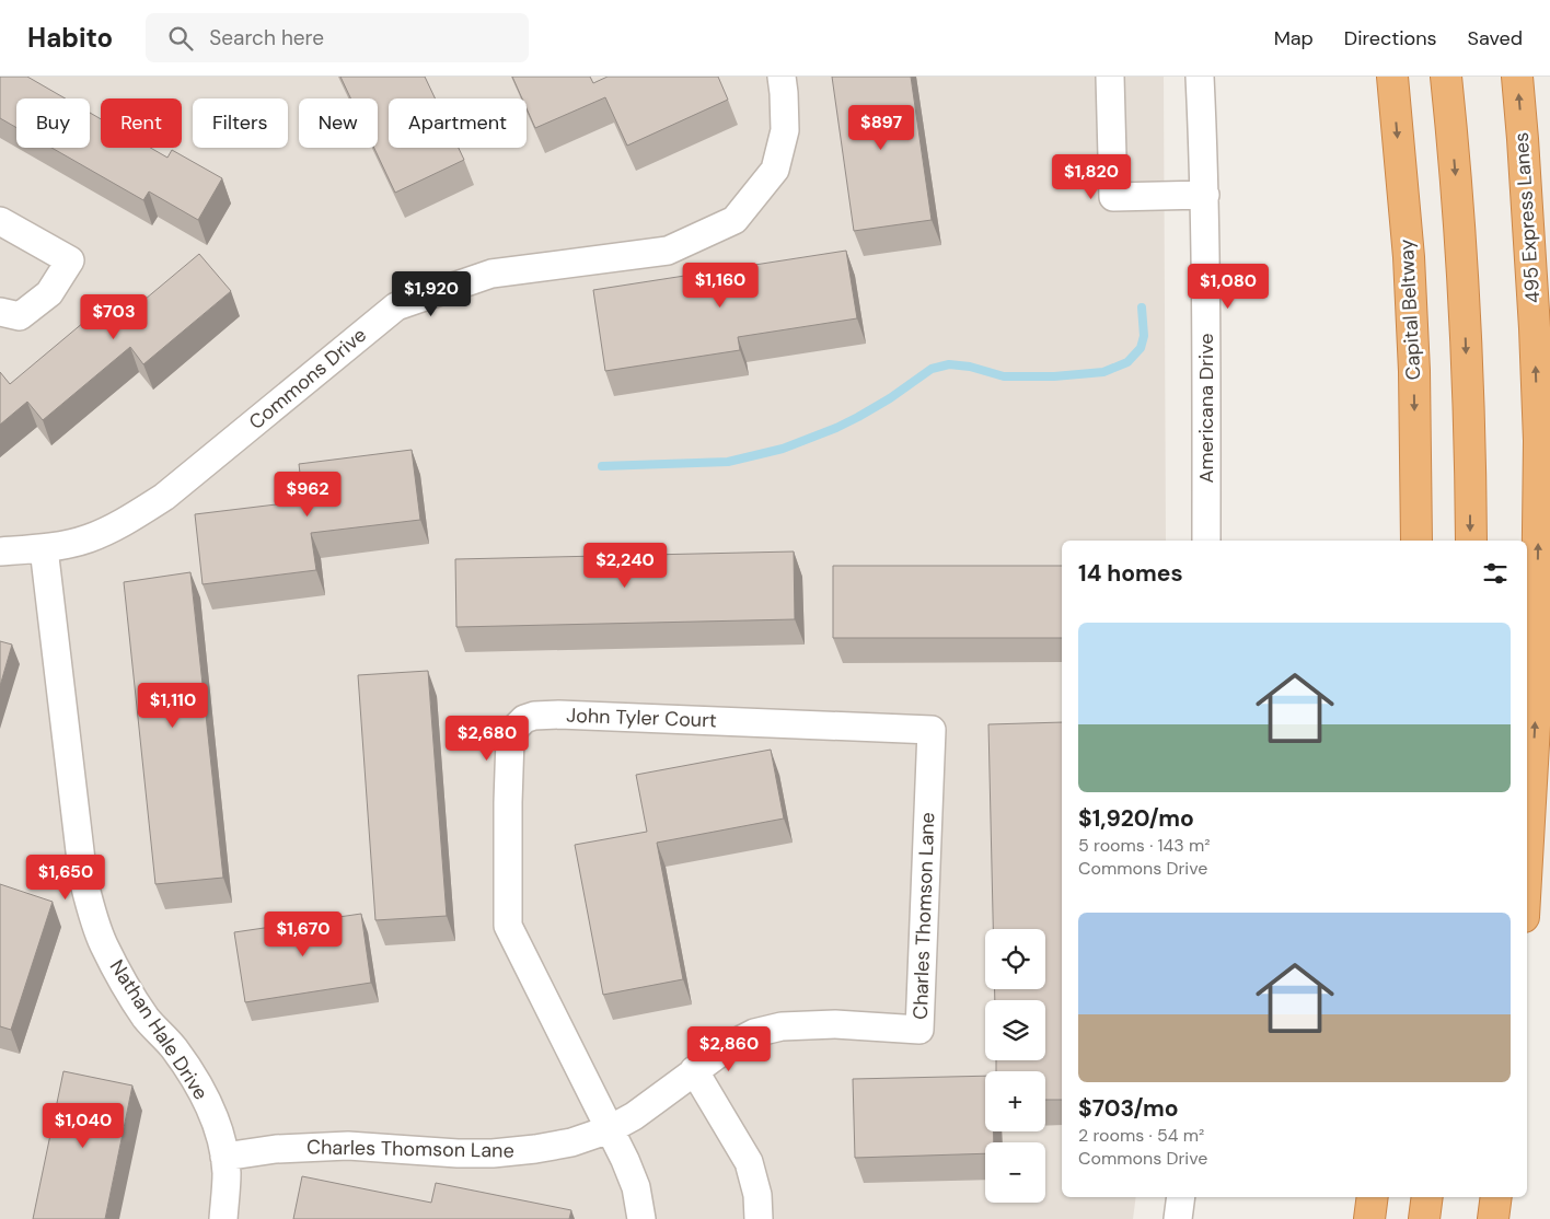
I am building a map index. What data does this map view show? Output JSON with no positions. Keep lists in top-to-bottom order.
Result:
{
  "streets": {
    "highway": ["495 Express Lanes", "Capital Beltway"],
    "street": [
      "Commons Drive",
      "Americana Drive",
      "John Tyler Court",
      "Charles Thomson Lane",
      "Nathan Hale Drive"
    ]
  },
  "crossings": [
    ["Commons Drive", "Nathan Hale Drive"],
    ["John Tyler Court", "Charles Thomson Lane"],
    ["Charles Thomson Lane", "Nathan Hale Drive"]
  ],
  "page": {
    "header": "Habito",
    "search": "Search here",
    "nav": ["Map", "Directions", "Saved"],
    "chip": [
      "Buy",
      "Rent",
      "Filters",
      "New",
      "Apartment"
    ],
    "price": [
      "$897",
      "$1,820",
      "$1,160",
      "$1,080",
      "$1,920",
      "$703",
      "$962",
      "$2,240",
      "$1,110",
      "$2,680",
      "$1,650",
      "$1,670",
      "$2,860",
      "$1,040"
    ],
    "heading": "14 homes",
    "list": [
      {
        "name": "$1,920/mo",
        "note": "5 rooms · 143 m² · Commons Drive"
      },
      {
        "name": "$703/mo",
        "note": "2 rooms · 54 m² · Commons Drive"
      }
    ],
    "map_buttons": ["+", "−"]
  }
}
